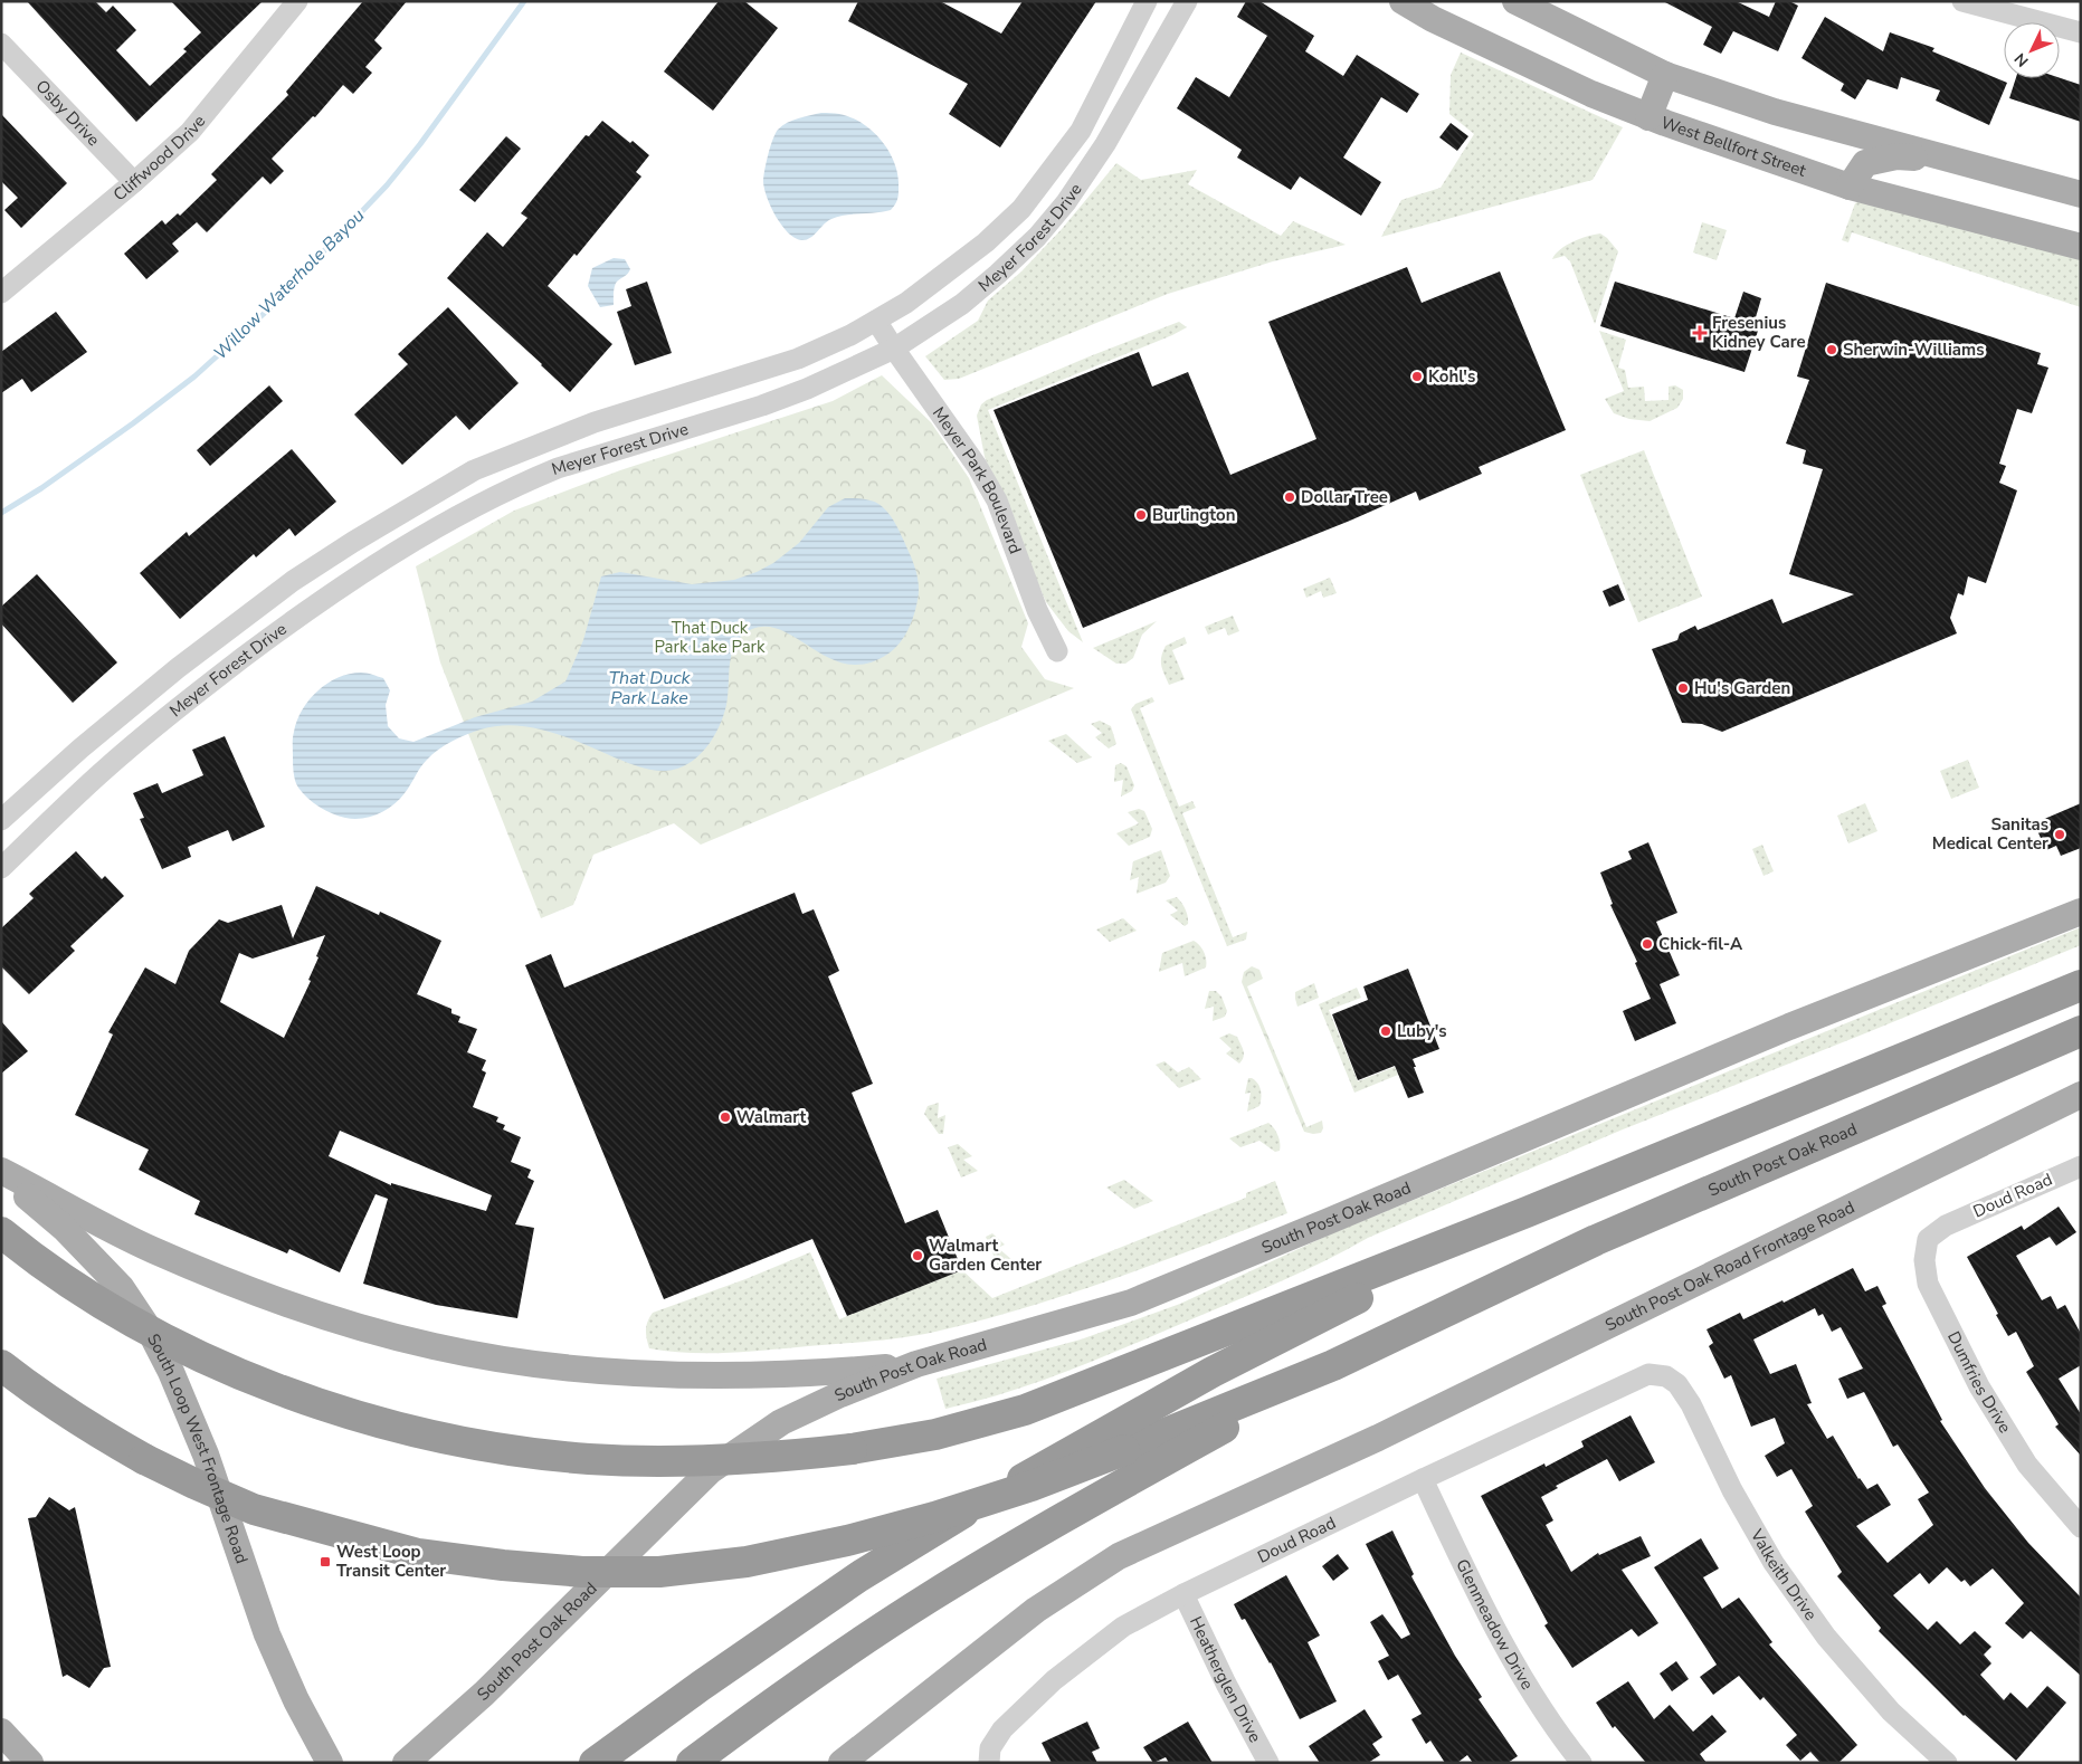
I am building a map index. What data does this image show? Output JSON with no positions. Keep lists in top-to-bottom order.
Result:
{
  "streets": {
    "highway": ["South Post Oak Road"],
    "main road": ["West Bellfort Street", "South Post Oak Road Frontage Road", "South Loop West Frontage Road"],
    "street": [
      "Osby Drive",
      "Cliffwood Drive",
      "Meyer Forest Drive",
      "Meyer Park Boulevard",
      "Doud Road",
      "Dumfries Drive",
      "Valkeith Drive",
      "Glenmeadow Drive",
      "Heatherglen Drive"
    ]
  },
  "crossings": [
    ["Osby Drive", "Cliffwood Drive"],
    ["Meyer Forest Drive", "Meyer Park Boulevard"],
    ["Doud Road", "Dumfries Drive"],
    ["Doud Road", "Valkeith Drive"],
    ["Doud Road", "Glenmeadow Drive"],
    ["Doud Road", "Heatherglen Drive"]
  ],
  "water": ["Willow Waterhole Bayou", "That Duck Park Lake"],
  "parks": ["That Duck Park Lake Park"],
  "places": {
    "health": ["Fresenius Kidney Care"],
    "other": [
      "Sherwin-Williams",
      "Kohl's",
      "Dollar Tree",
      "Burlington",
      "Hu's Garden",
      "Sanitas Medical Center",
      "Chick-fil-A",
      "Luby's",
      "Walmart",
      "Walmart Garden Center"
    ],
    "transit": ["West Loop Transit Center"]
  },
  "north": "bottom left"
}
